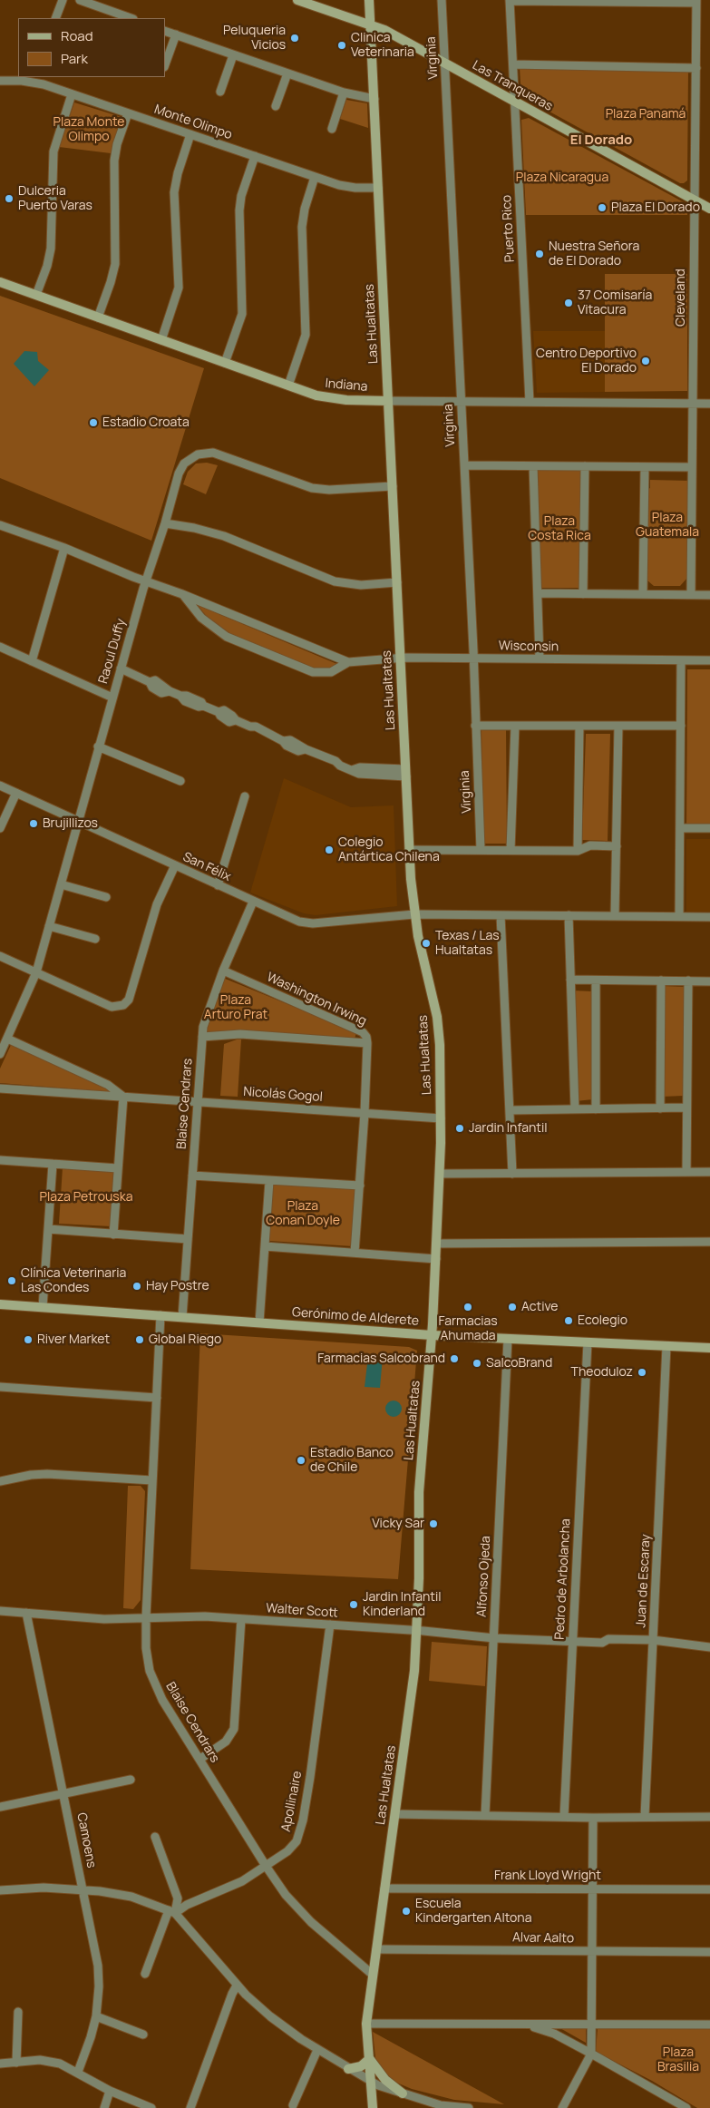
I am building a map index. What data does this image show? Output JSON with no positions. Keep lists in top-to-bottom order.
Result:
{
  "streets": {
    "street": [
      "Virginia",
      "Las Tranqueras",
      "Monte Olimpo",
      "Puerto Rico",
      "Cleveland",
      "Las Hualtatas",
      "Indiana",
      "Wisconsin",
      "Raoul Duffy",
      "San Félix",
      "Washington Irwing",
      "Nicolás Gogol",
      "Blaise Cendrars",
      "Gerónimo de Alderete",
      "Alfonso Ojeda",
      "Pedro de Arbolancha",
      "Juan de Escaray",
      "Walter Scott",
      "Apollinaire",
      "Camoens",
      "Frank Lloyd Wright",
      "Alvar Aalto"
    ]
  },
  "crossings": [
    ["Virginia", "Las Tranqueras"],
    ["Virginia", "Indiana"],
    ["Virginia", "Wisconsin"],
    ["Las Tranqueras", "Puerto Rico"],
    ["Las Tranqueras", "Cleveland"],
    ["Las Tranqueras", "Las Hualtatas"],
    ["Monte Olimpo", "Las Hualtatas"],
    ["Puerto Rico", "Indiana"],
    ["Cleveland", "Indiana"],
    ["Las Hualtatas", "Indiana"],
    ["Las Hualtatas", "Wisconsin"],
    ["Las Hualtatas", "Raoul Duffy"],
    ["Las Hualtatas", "San Félix"],
    ["Las Hualtatas", "Nicolás Gogol"],
    ["Las Hualtatas", "Blaise Cendrars"],
    ["Las Hualtatas", "Gerónimo de Alderete"],
    ["Las Hualtatas", "Walter Scott"],
    ["Las Hualtatas", "Frank Lloyd Wright"],
    ["Las Hualtatas", "Alvar Aalto"],
    ["Wisconsin", "Raoul Duffy"],
    ["Raoul Duffy", "San Félix"],
    ["San Félix", "Blaise Cendrars"],
    ["Washington Irwing", "Blaise Cendrars"],
    ["Nicolás Gogol", "Blaise Cendrars"],
    ["Blaise Cendrars", "Gerónimo de Alderete"],
    ["Blaise Cendrars", "Walter Scott"],
    ["Blaise Cendrars", "Apollinaire"],
    ["Gerónimo de Alderete", "Alfonso Ojeda"],
    ["Gerónimo de Alderete", "Pedro de Arbolancha"],
    ["Gerónimo de Alderete", "Juan de Escaray"],
    ["Alfonso Ojeda", "Walter Scott"],
    ["Pedro de Arbolancha", "Walter Scott"],
    ["Juan de Escaray", "Walter Scott"],
    ["Walter Scott", "Apollinaire"],
    ["Walter Scott", "Camoens"]
  ],
  "districts": ["El Dorado"],
  "parks": [
    "Plaza Panamá",
    "Plaza Monte Olimpo",
    "Plaza Nicaragua",
    "Plaza Guatemala",
    "Plaza Costa Rica",
    "Plaza Arturo Prat",
    "Plaza Petrouska",
    "Plaza Conan Doyle",
    "Plaza Brasilia"
  ],
  "places": [
    "Peluqueria Vicios",
    "Clinica Veterinaria",
    "Dulceria Puerto Varas",
    "Plaza El Dorado",
    "Nuestra Señora de El Dorado",
    "37 Comisaría Vitacura",
    "Centro Deportivo El Dorado",
    "Estadio Croata",
    "Brujillizos",
    "Colegio Antártica Chilena",
    "Texas / Las Hualtatas",
    "Jardin Infantil",
    "Clínica Veterinaria Las Condes",
    "Hay Postre",
    "Farmacias Ahumada",
    "Active",
    "Ecolegio",
    "River Market",
    "Global Riego",
    "Farmacias Salcobrand",
    "SalcoBrand",
    "Theoduloz",
    "Estadio Banco de Chile",
    "Vicky Sar",
    "Jardin Infantil Kinderland",
    "Escuela Kindergarten Altona"
  ],
  "legend": ["Road", "Park"]
}
